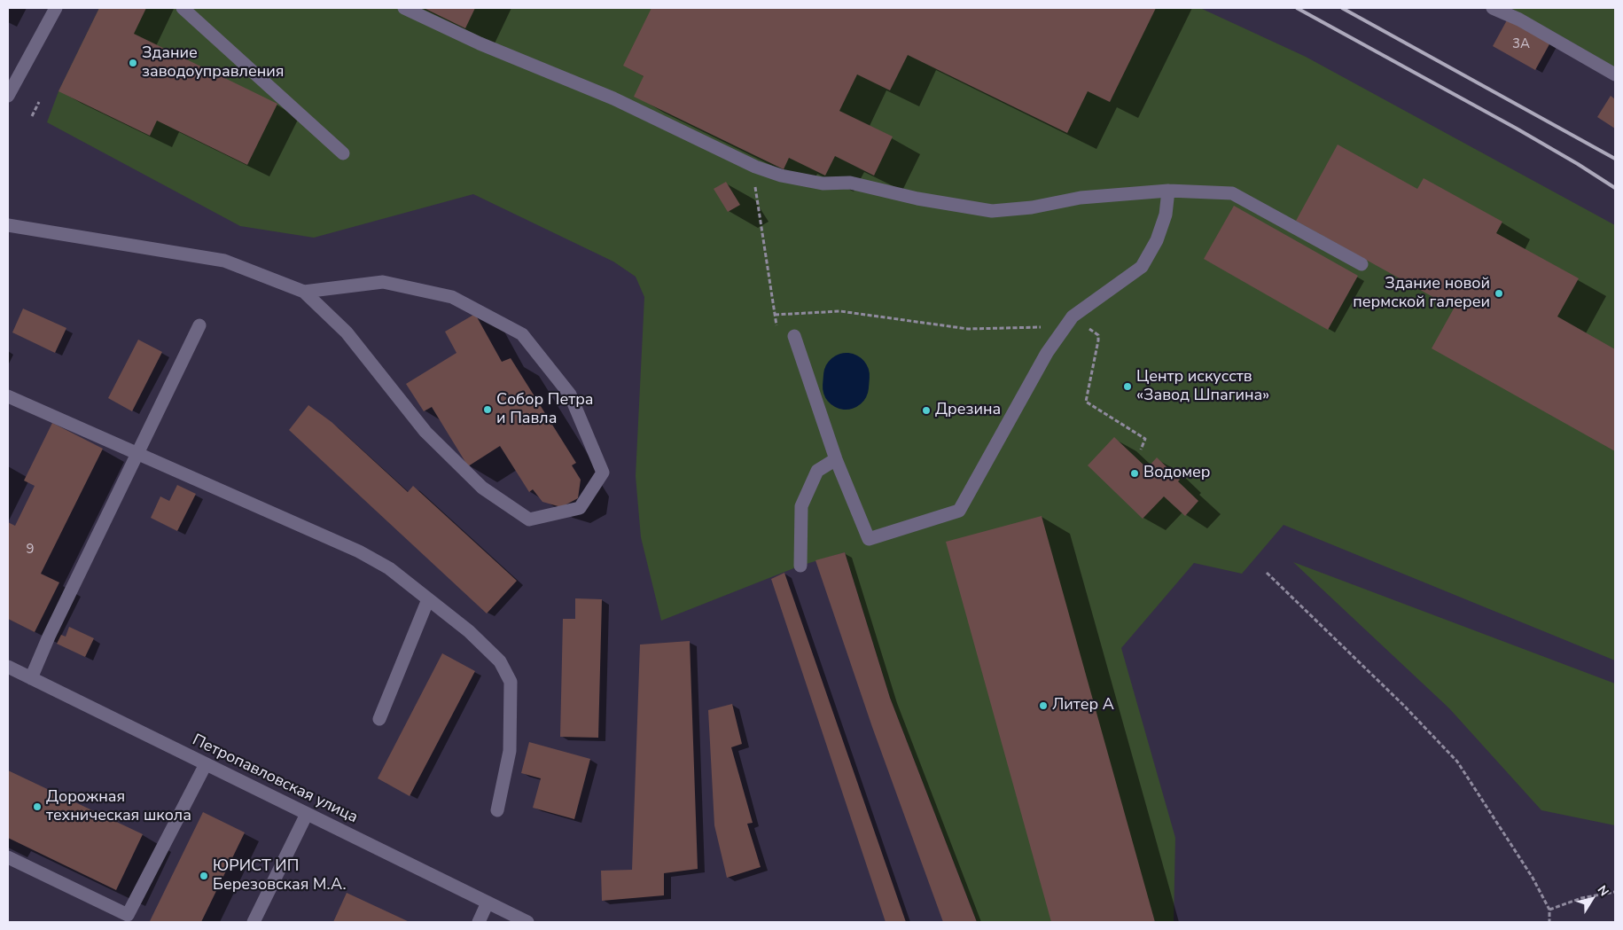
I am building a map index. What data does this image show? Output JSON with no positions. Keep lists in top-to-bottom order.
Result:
{
  "streets": {
    "street": ["Петропавловская улица"]
  },
  "places": [
    "Здание заводоуправления",
    "Здание новой пермской галереи",
    "Центр искусств «Завод Шпагина»",
    "Собор Петра и Павла",
    "Дрезина",
    "Водомер",
    "Литер А",
    "Дорожная техническая школа",
    "ЮРИСТ ИП Березовская М.А."
  ],
  "house_numbers": ["3А", "9"],
  "north": "top right"
}
